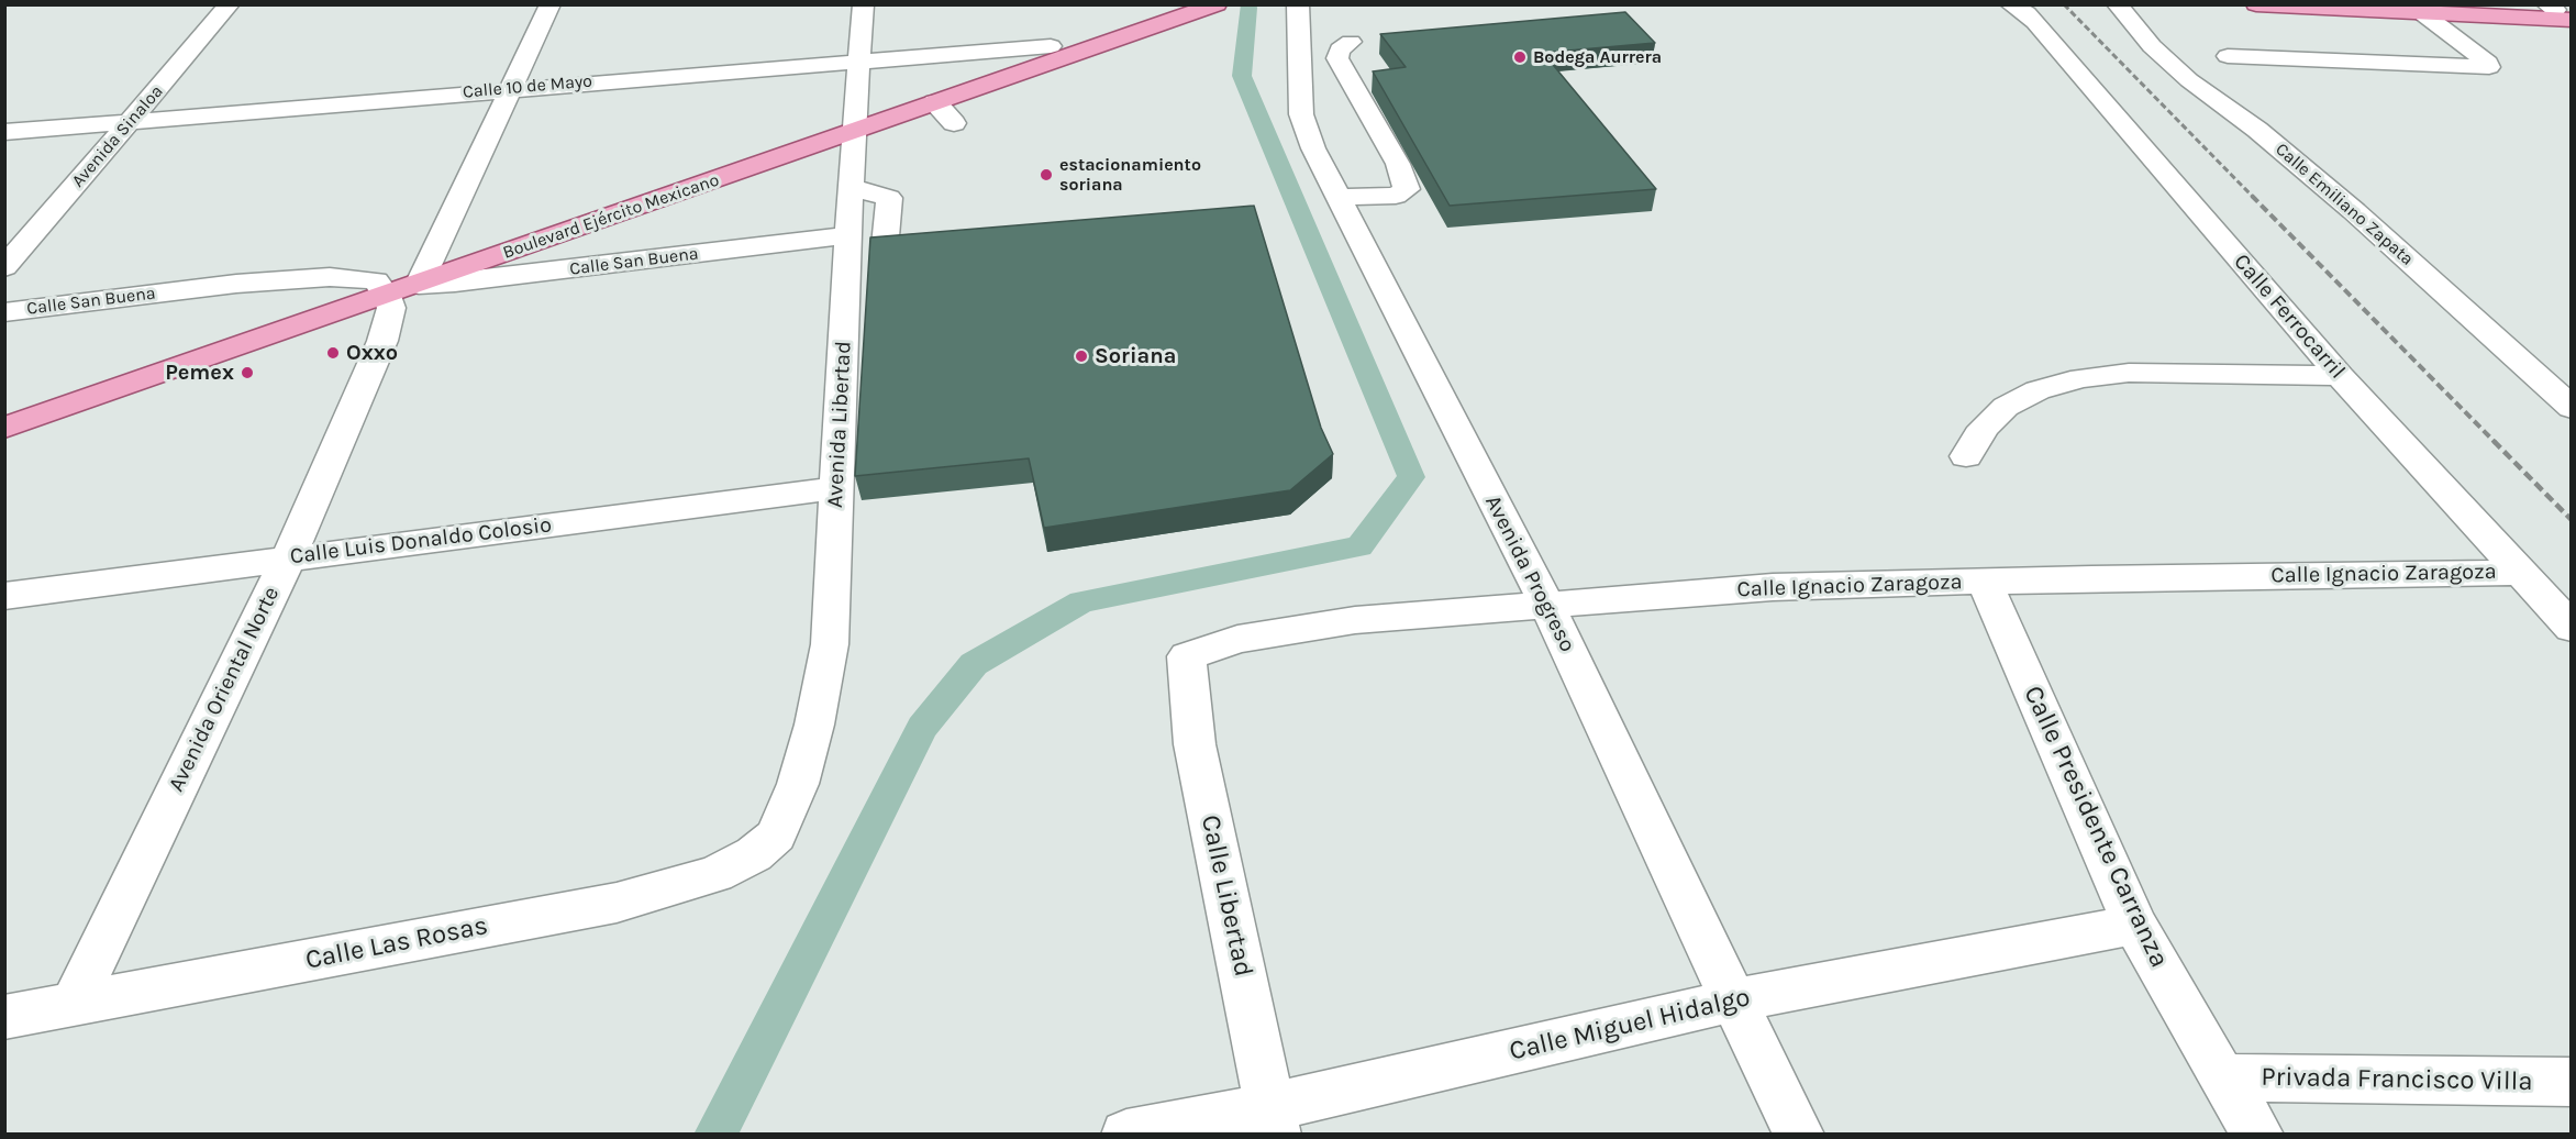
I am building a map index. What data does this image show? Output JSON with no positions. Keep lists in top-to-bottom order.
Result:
{
  "streets": {
    "main road": ["Boulevard Ejército Mexicano"],
    "street": [
      "Calle 10 de Mayo",
      "Avenida Sinaloa",
      "Calle Emiliano Zapata",
      "Calle San Buena",
      "Calle Ferrocarril",
      "Avenida Libertad",
      "Calle Luis Donaldo Colosio",
      "Avenida Progreso",
      "Calle Ignacio Zaragoza",
      "Avenida Oriental Norte",
      "Calle Presidente Carranza",
      "Calle Libertad",
      "Calle Las Rosas",
      "Calle Miguel Hidalgo",
      "Privada Francisco Villa"
    ]
  },
  "crossings": [
    ["Calle 10 de Mayo", "Avenida Sinaloa"],
    ["Calle 10 de Mayo", "Boulevard Ejército Mexicano"],
    ["Calle 10 de Mayo", "Avenida Libertad"],
    ["Calle 10 de Mayo", "Avenida Oriental Norte"],
    ["Boulevard Ejército Mexicano", "Calle San Buena"],
    ["Boulevard Ejército Mexicano", "Avenida Libertad"],
    ["Boulevard Ejército Mexicano", "Avenida Oriental Norte"],
    ["Calle San Buena", "Avenida Libertad"],
    ["Calle San Buena", "Avenida Oriental Norte"],
    ["Calle Ferrocarril", "Calle Ignacio Zaragoza"],
    ["Avenida Libertad", "Calle Luis Donaldo Colosio"],
    ["Avenida Libertad", "Calle Las Rosas"],
    ["Calle Luis Donaldo Colosio", "Avenida Oriental Norte"],
    ["Avenida Progreso", "Calle Ignacio Zaragoza"],
    ["Avenida Progreso", "Calle Miguel Hidalgo"],
    ["Calle Ignacio Zaragoza", "Calle Presidente Carranza"],
    ["Calle Ignacio Zaragoza", "Calle Libertad"],
    ["Avenida Oriental Norte", "Calle Las Rosas"],
    ["Calle Presidente Carranza", "Calle Miguel Hidalgo"],
    ["Calle Presidente Carranza", "Privada Francisco Villa"],
    ["Calle Libertad", "Calle Miguel Hidalgo"]
  ],
  "places": [
    "Bodega Aurrera",
    "estacionamiento soriana",
    "Oxxo",
    "Soriana",
    "Pemex"
  ]
}
